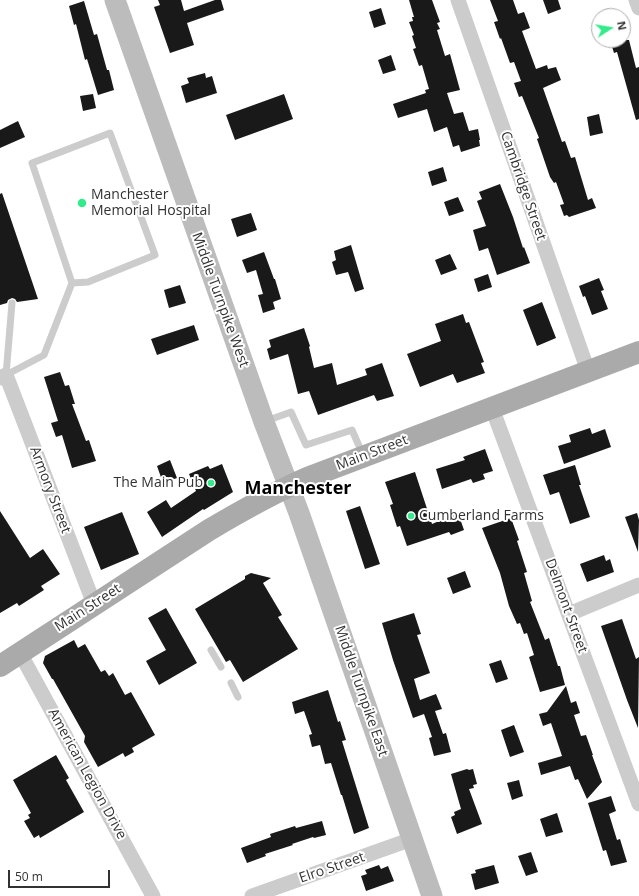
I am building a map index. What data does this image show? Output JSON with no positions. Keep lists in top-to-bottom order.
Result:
{
  "streets": {
    "main road": ["Middle Turnpike West", "Main Street", "Middle Turnpike East"],
    "street": [
      "Cambridge Street",
      "Armory Street",
      "Delmont Street",
      "American Legion Drive",
      "Elro Street"
    ]
  },
  "crossings": [
    ["Cambridge Street", "Main Street"],
    ["Middle Turnpike West", "Main Street"],
    ["Middle Turnpike West", "Middle Turnpike East"],
    ["Main Street", "Armory Street"],
    ["Main Street", "Delmont Street"],
    ["Main Street", "Middle Turnpike East"],
    ["Main Street", "American Legion Drive"],
    ["Middle Turnpike East", "Elro Street"]
  ],
  "districts": ["Manchester"],
  "places": ["Manchester Memorial Hospital", "The Main Pub", "Cumberland Farms"],
  "scale_bar": "50 m",
  "north": "right"
}
